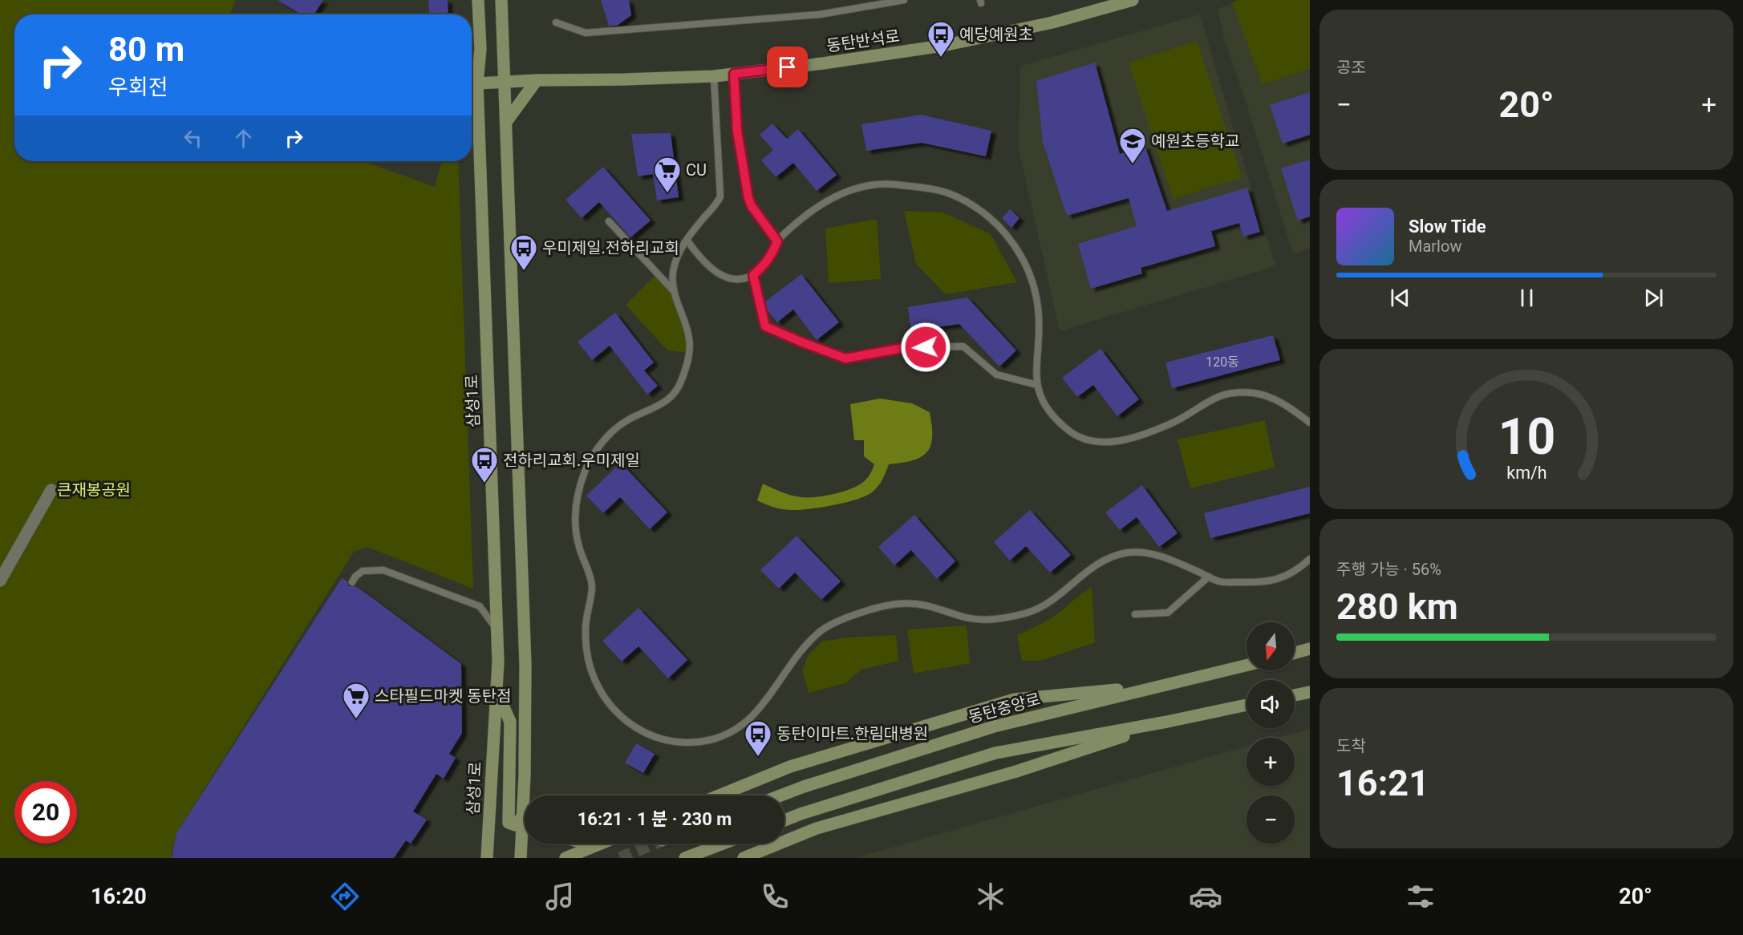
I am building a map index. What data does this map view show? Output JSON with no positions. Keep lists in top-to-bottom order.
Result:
{
  "streets": {
    "street": ["동탄반석로", "삼성1로", "동탄중앙로"]
  },
  "crossings": [
    ["동탄반석로", "삼성1로"]
  ],
  "parks": ["큰재봉공원"],
  "places": {
    "bus stop": [
      "예당예원초",
      "우미제일.전하리교회",
      "전하리교회.우미제일",
      "동탄이마트.한림대병원"
    ],
    "school or university": ["예원초등학교"],
    "supermarket": ["CU", "스타필드마켓 동탄점"]
  },
  "house_numbers": ["120동"],
  "north": "bottom",
  "page": {
    "tile": [
      "공조",
      ["주행 가능 · 56%", "280 km"],
      ["도착", "16:21"]
    ],
    "turn": ["80 m", "우회전"],
    "heat": ["−", "20°", "+"],
    "song": ["Slow Tide", "Marlow"],
    "map_buttons": ["+", "−"],
    "limit": "20",
    "trip": "16:21 · 1 분 · 230 m",
    "tabs": ["16:20", "20°"],
    "gauge": ["10", "km/h"]
  }
}
